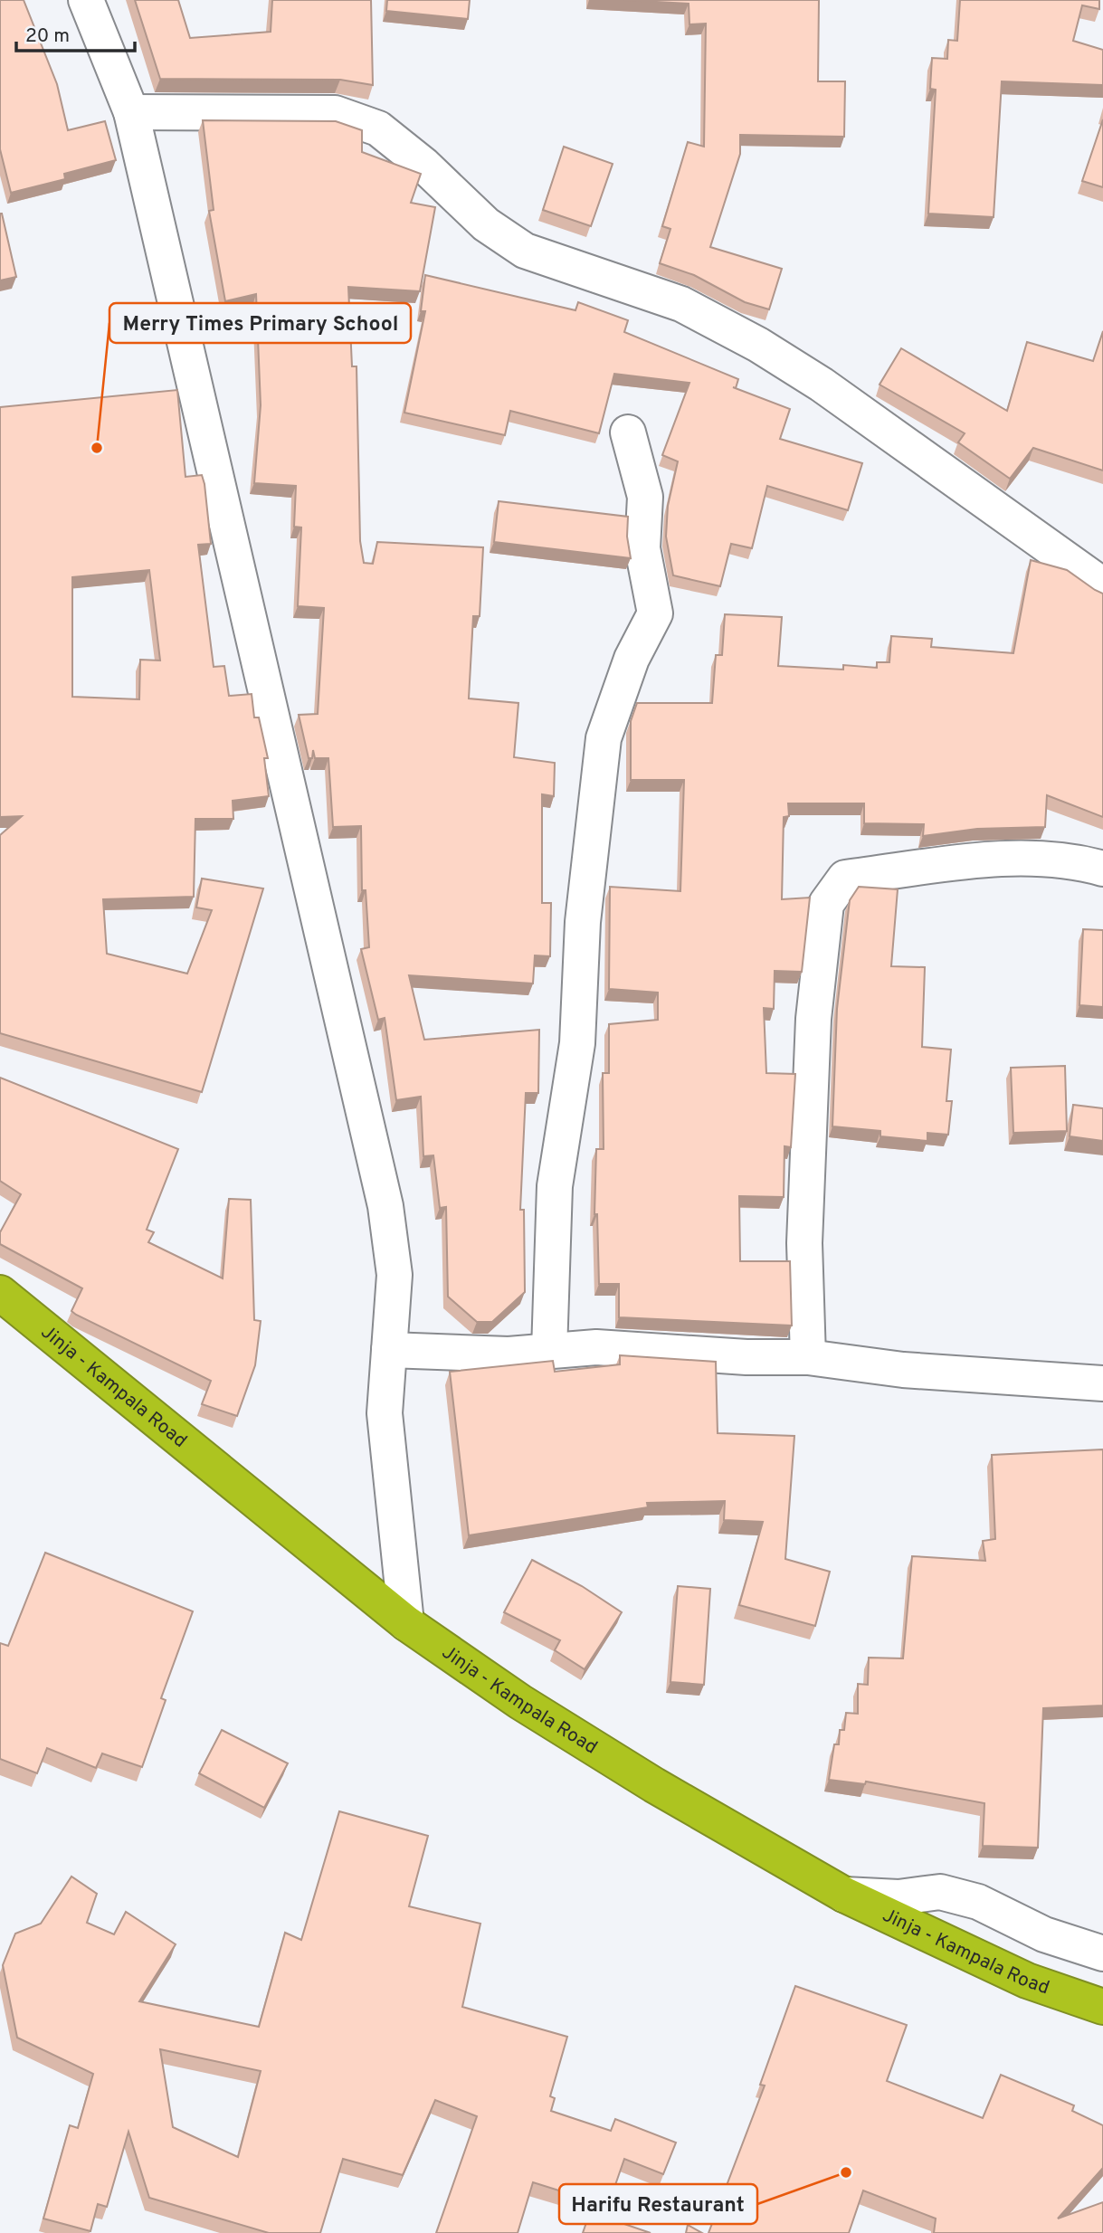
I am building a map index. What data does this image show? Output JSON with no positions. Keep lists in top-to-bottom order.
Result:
{
  "streets": {
    "highway": ["Jinja - Kampala Road"]
  },
  "places": ["Merry Times Primary School", "Harifu Restaurant"],
  "scale_bar": "20 m"
}
